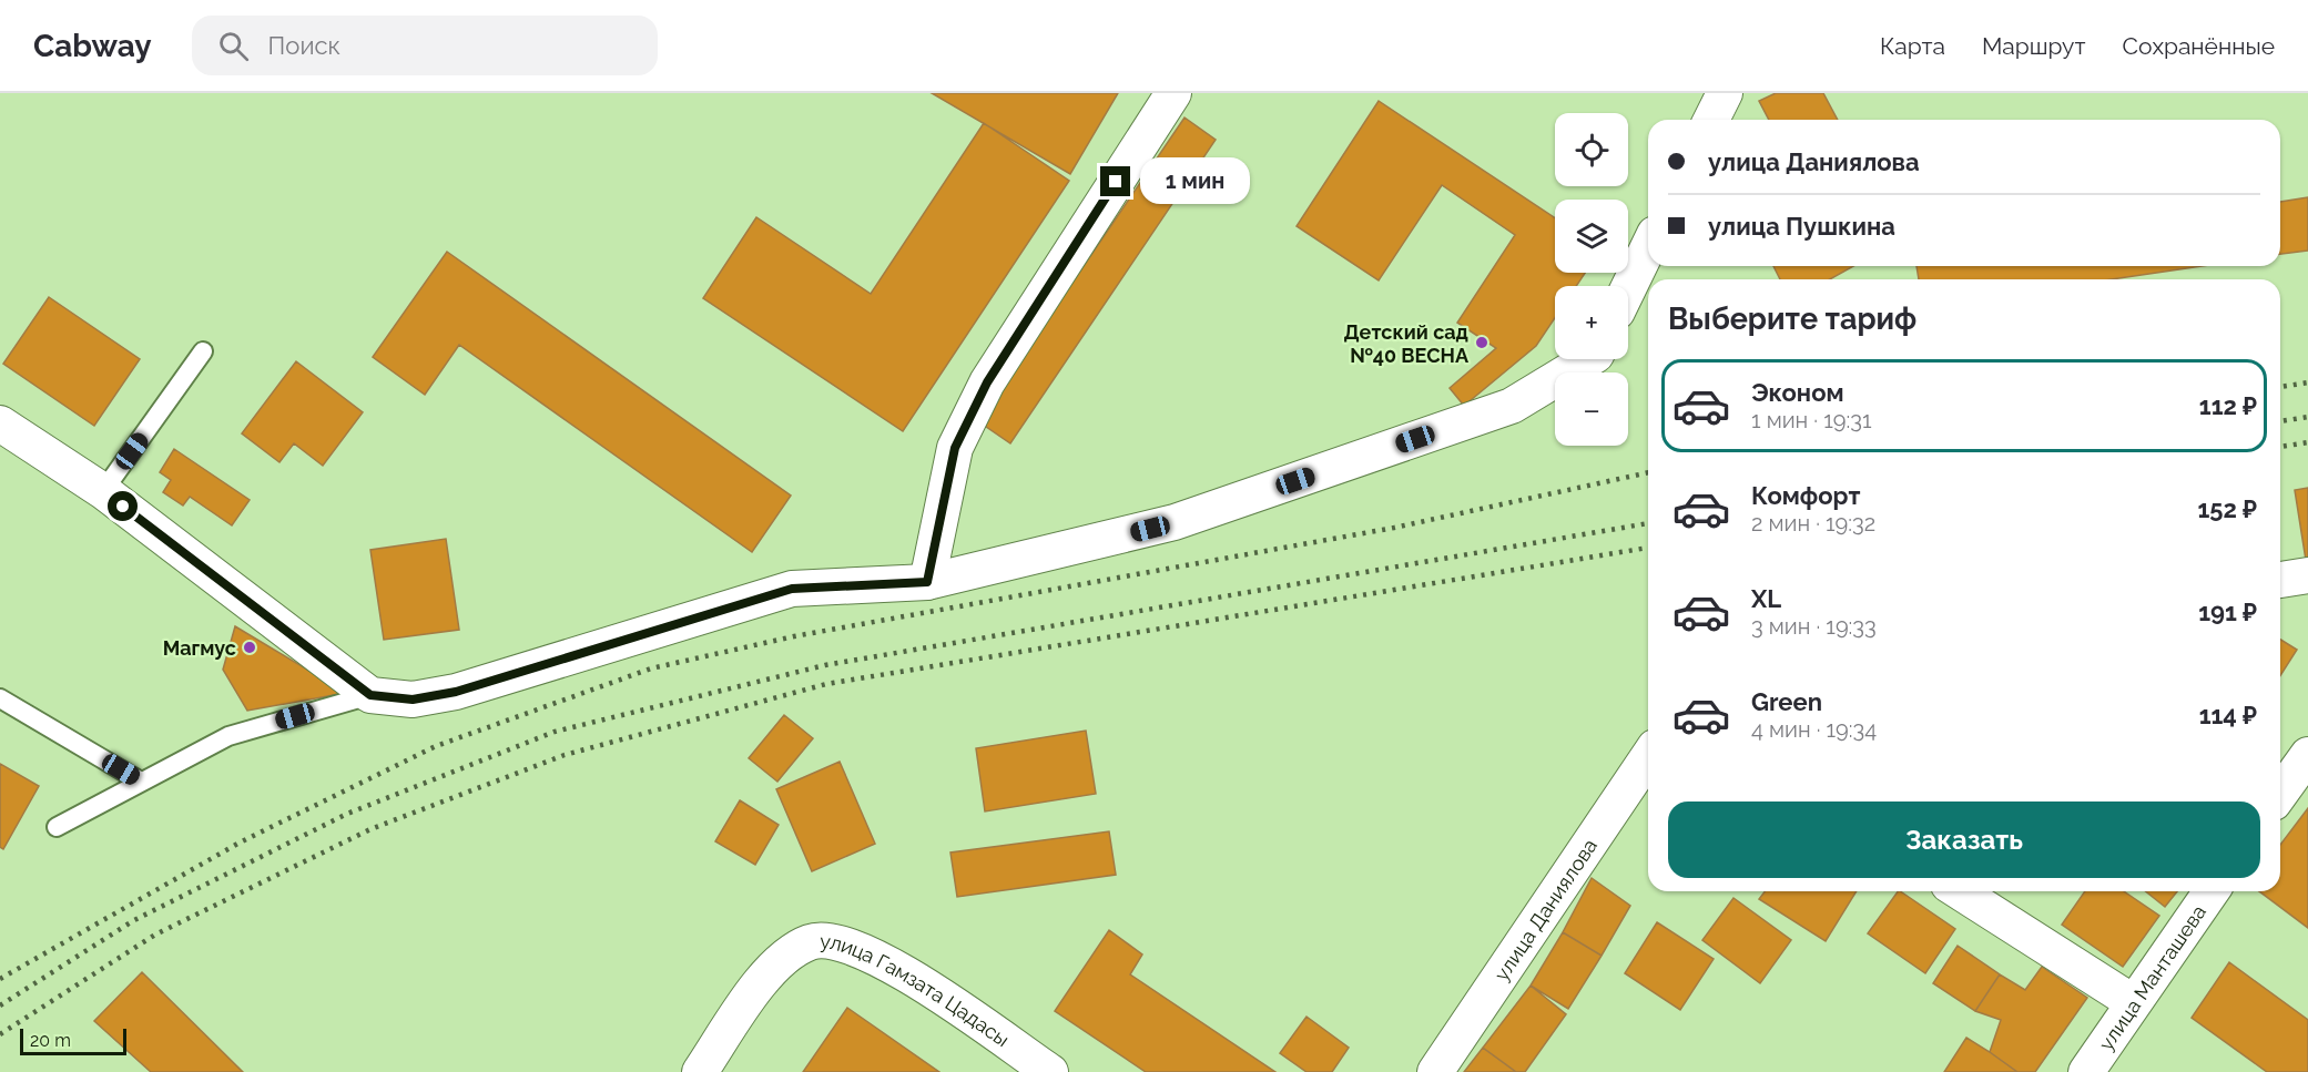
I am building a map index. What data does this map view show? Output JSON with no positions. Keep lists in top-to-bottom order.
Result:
{
  "streets": {
    "street": ["улица Даниялова", "улица Манташева", "улица Гамзата Цадасы"]
  },
  "places": ["Детский сад №40 ВЕСНА", "Магмус"],
  "scale_bar": "20 m",
  "page": {
    "header": "Cabway",
    "search": "Поиск",
    "nav": ["Карта", "Маршрут", "Сохранённые"],
    "map_buttons": ["+", "−"],
    "banner": ["улица Даниялова", "улица Пушкина"],
    "bubble": "1 мин",
    "heading": "Выберите тариф",
    "list": [
      {
        "name": "Эконом",
        "note": "1 мин · 19:31",
        "value": "112 ₽"
      },
      {
        "name": "Комфорт",
        "note": "2 мин · 19:32",
        "value": "152 ₽"
      },
      {
        "name": "XL",
        "note": "3 мин · 19:33",
        "value": "191 ₽"
      },
      {
        "name": "Green",
        "note": "4 мин · 19:34",
        "value": "114 ₽"
      }
    ],
    "buttons": "Заказать",
    "scale": "20 m"
  }
}
